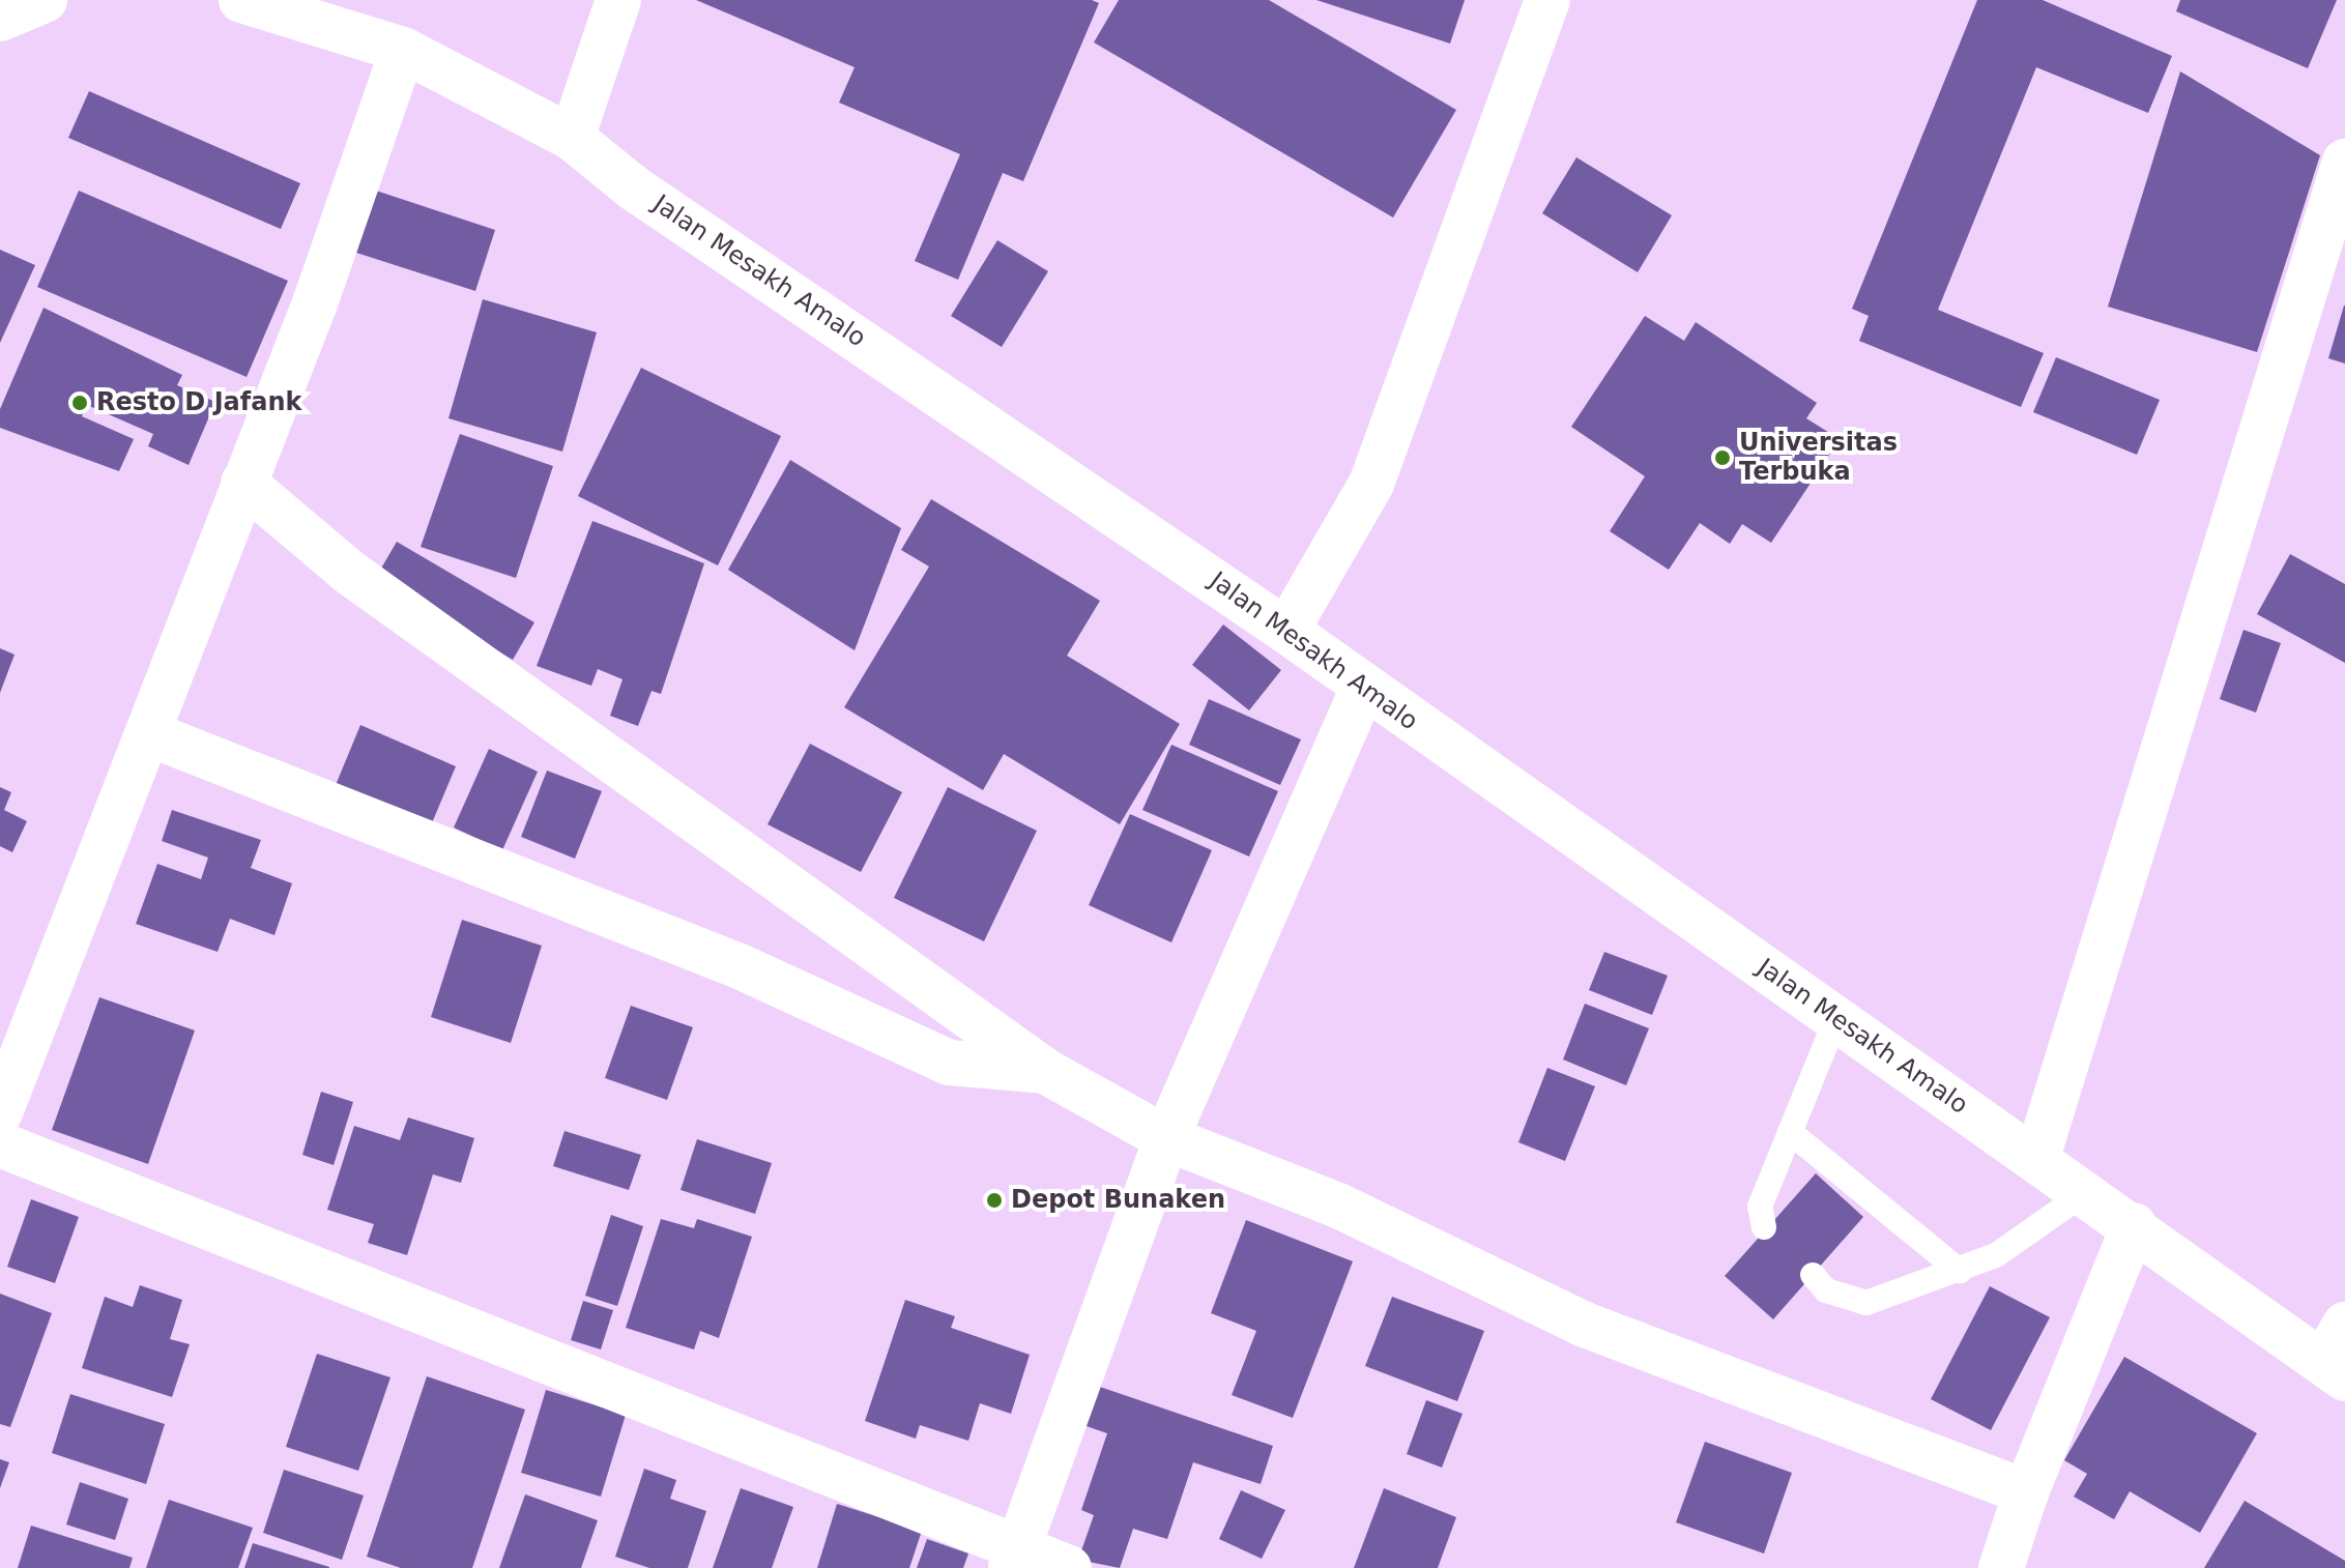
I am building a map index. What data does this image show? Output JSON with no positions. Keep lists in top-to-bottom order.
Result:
{
  "streets": {
    "street": ["Jalan Mesakh Amalo"]
  },
  "places": ["Resto D Jafank", "Universitas Terbuka", "Depot Bunaken"]
}
